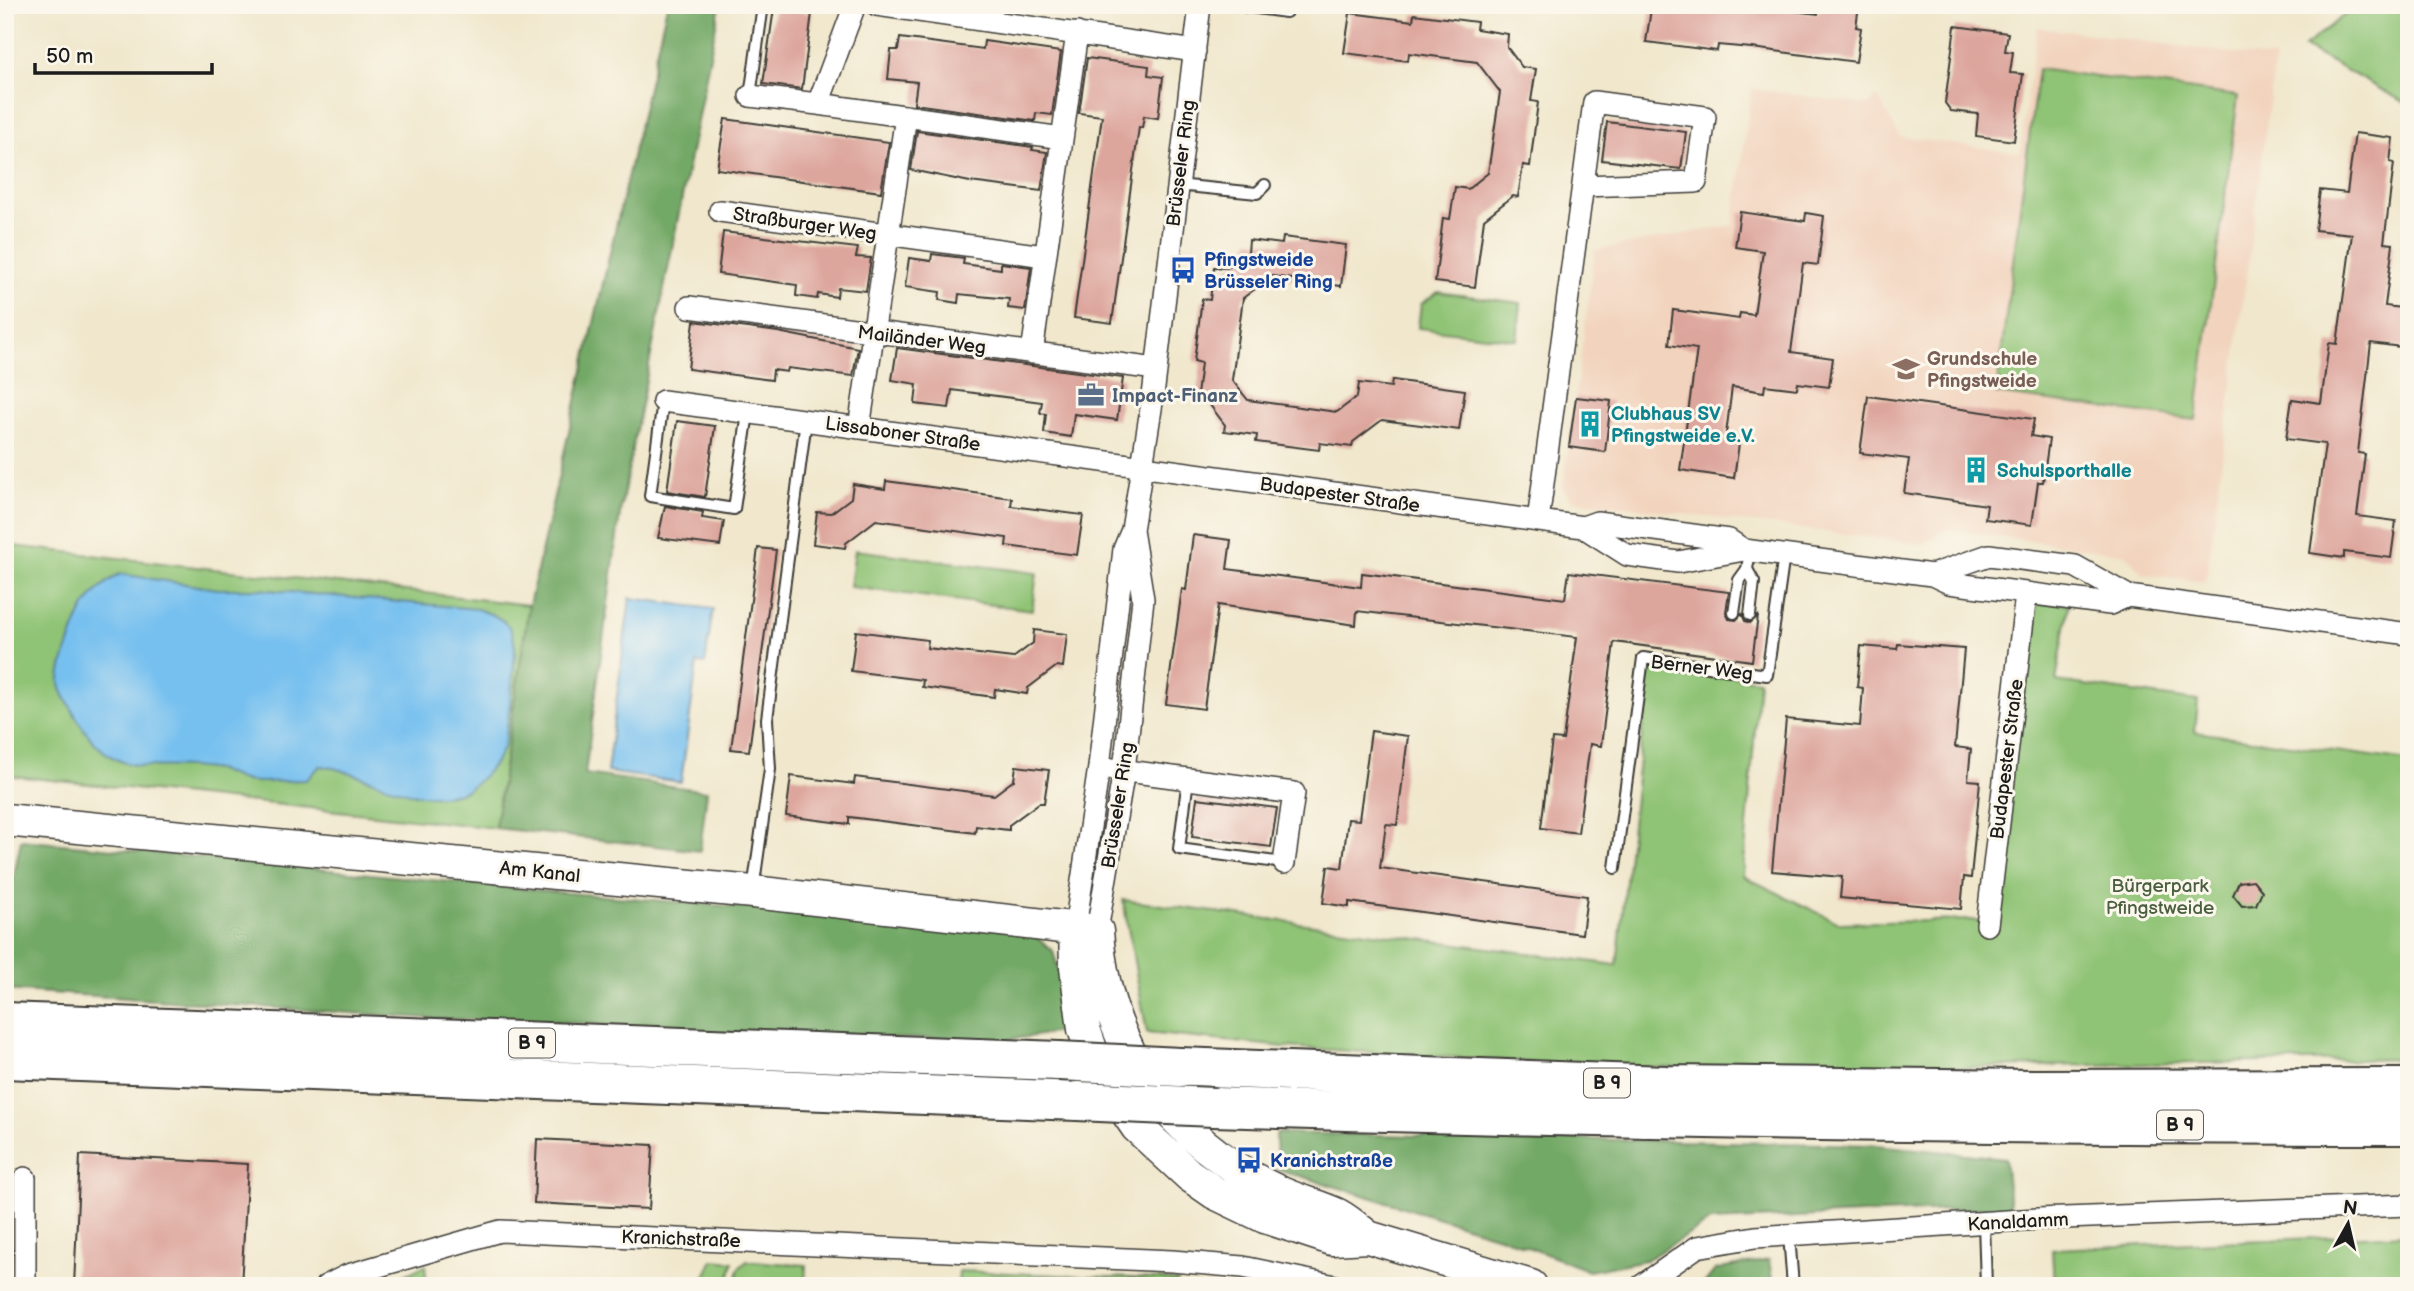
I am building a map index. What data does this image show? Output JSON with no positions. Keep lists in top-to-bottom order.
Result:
{
  "streets": {
    "highway": ["B 9"],
    "street": [
      "Brüsseler Ring",
      "Straßburger Weg",
      "Mailänder Weg",
      "Lissaboner Straße",
      "Budapester Straße",
      "Am Kanal",
      "Kanaldamm",
      "Kranichstraße"
    ],
    "lane": ["Berner Weg"]
  },
  "crossings": [
    ["Brüsseler Ring", "Mailänder Weg"],
    ["Brüsseler Ring", "Lissaboner Straße"],
    ["Brüsseler Ring", "Budapester Straße"],
    ["Brüsseler Ring", "Am Kanal"],
    ["Brüsseler Ring", "B 9"],
    ["Straßburger Weg", "Mailänder Weg"],
    ["Straßburger Weg", "Lissaboner Straße"],
    ["Lissaboner Straße", "Budapester Straße"],
    ["Budapester Straße", "Berner Weg"]
  ],
  "parks": ["Bürgerpark Pfingstweide"],
  "places": {
    "bus stop": ["Pfingstweide Brüsseler Ring", "Kranichstraße"],
    "school or university": ["Grundschule Pfingstweide"],
    "office": ["Impact-Finanz"],
    "building": ["Clubhaus SV Pfingstweide e.V.", "Schulsporthalle"]
  },
  "scale_bar": "50 m",
  "north": "top"
}
